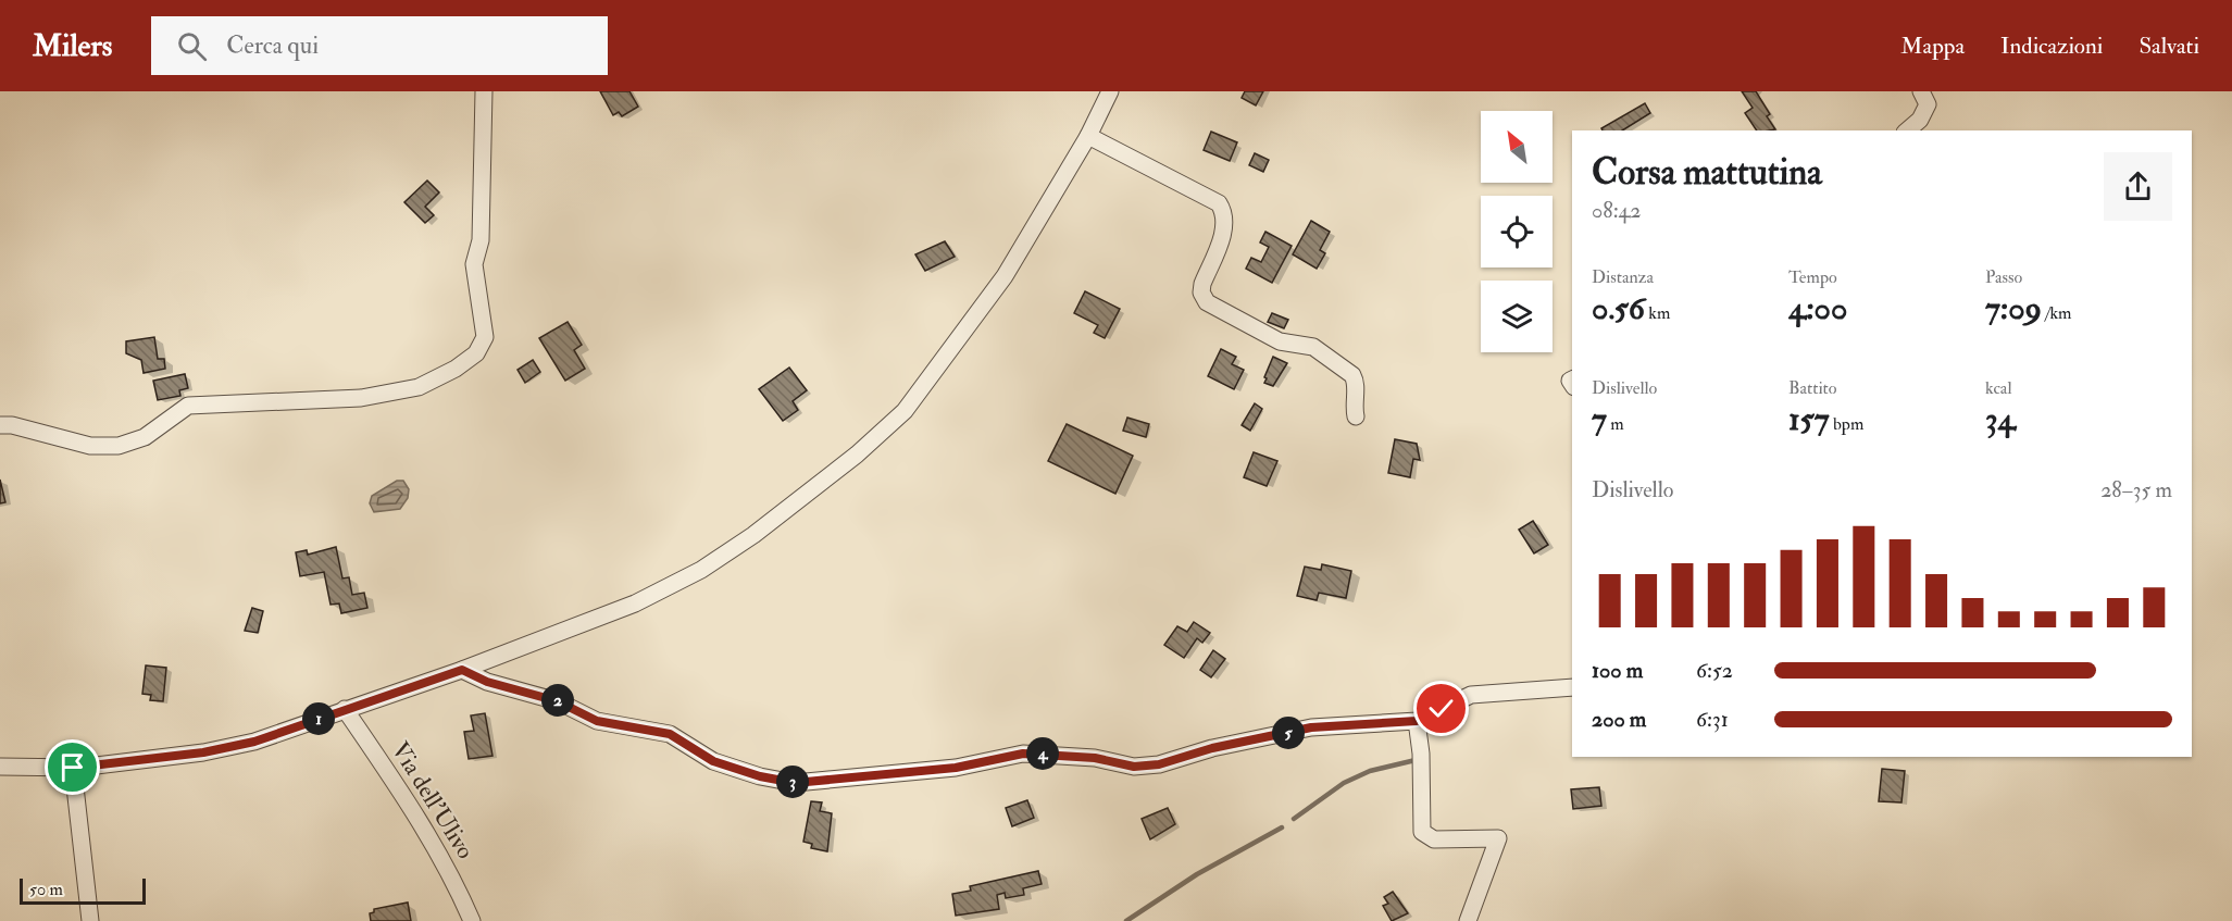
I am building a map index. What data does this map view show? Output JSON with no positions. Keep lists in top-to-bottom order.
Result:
{
  "streets": {
    "street": ["Via dell'Ulivo"]
  },
  "scale_bar": "50 m",
  "north": "top left",
  "page": {
    "header": "Milers",
    "search": "Cerca qui",
    "nav": ["Mappa", "Indicazioni", "Salvati"],
    "heading": ["Corsa mattutina", "08:42"],
    "stats": [
      ["Distanza", "0.56 km"],
      ["Tempo", "4:00"],
      ["Passo", "7:09 /km"],
      ["Dislivello", "7 m"],
      ["Battito", "157 bpm"],
      ["kcal", "34"]
    ],
    "chart": ["Dislivello", "28–35 m"],
    "list": [
      {
        "name": "100 m",
        "note": "6:52"
      },
      {
        "name": "200 m",
        "note": "6:31"
      }
    ],
    "pins": [
      "2",
      "1",
      "5",
      "4",
      "3"
    ],
    "scale": "50 m"
  }
}
